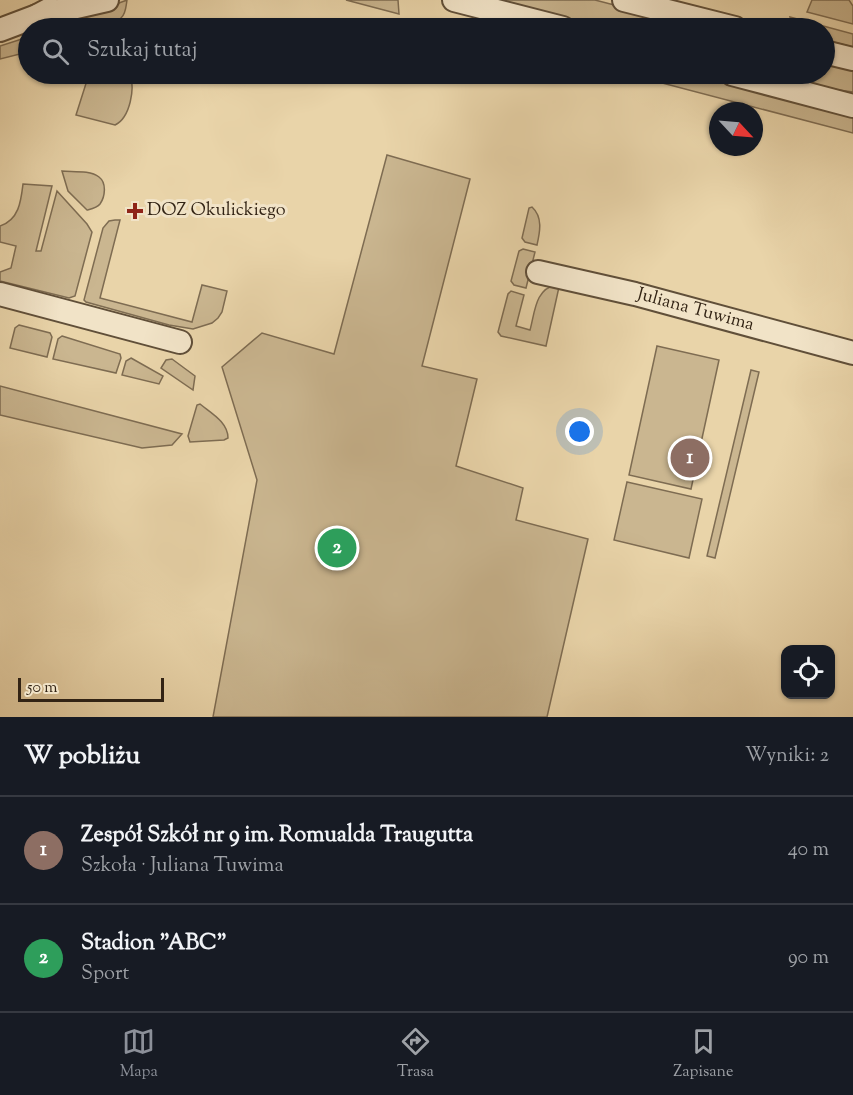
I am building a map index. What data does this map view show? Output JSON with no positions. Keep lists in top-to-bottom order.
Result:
{
  "streets": {
    "street": ["Juliana Tuwima"]
  },
  "places": {
    "health": ["DOZ Okulickiego"]
  },
  "scale_bar": "50 m",
  "north": "bottom right",
  "page": {
    "search": "Szukaj tutaj",
    "pins": ["1", "2"],
    "scale": "50 m",
    "heading": ["W pobliżu", "Wyniki: 2"],
    "list": [
      {
        "mark": "1",
        "name": "Zespół Szkół nr 9 im. Romualda Traugutta",
        "note": "Szkoła · Juliana Tuwima",
        "value": "40 m"
      },
      {
        "mark": "2",
        "name": "Stadion \"ABC\"",
        "note": "Sport",
        "value": "90 m"
      }
    ],
    "nav": ["Mapa", "Trasa", "Zapisane"]
  }
}
